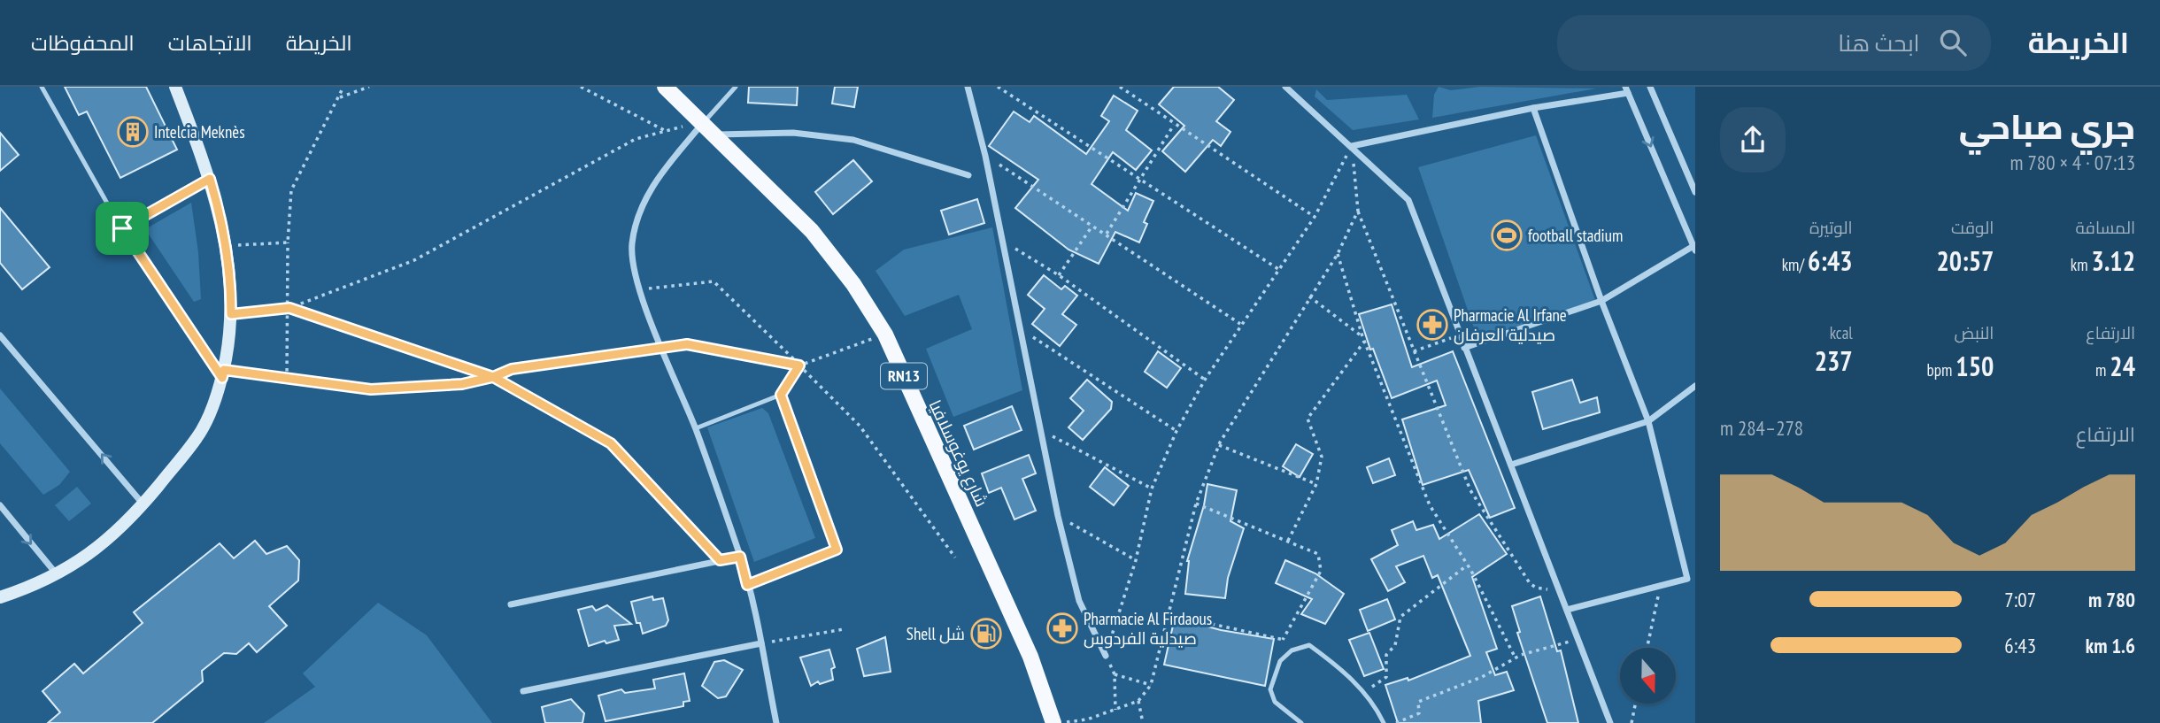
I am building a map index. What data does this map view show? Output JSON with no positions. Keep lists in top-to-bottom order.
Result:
{
  "streets": {
    "main road": ["RN13", "شارع يوغوسلافيا"]
  },
  "places": {
    "building": ["Intelcia Meknès"],
    "sports": ["football stadium"],
    "pharmacy": ["Pharmacie Al Irfane صيدلية العرفان", "Pharmacie Al Firdaous صيدلية الفردوس"],
    "fuel station": ["Shell شل"]
  },
  "north": "bottom",
  "page": {
    "header": "الخريطة",
    "search": "ابحث هنا",
    "nav": ["الخريطة", "الاتجاهات", "المحفوظات"],
    "heading": ["جري صباحي", "07:13 · 4 × 780 m"],
    "stats": [
      ["المسافة", "3.12 km"],
      ["الوقت", "20:57"],
      ["الوتيرة", "6:43 /km"],
      ["الارتفاع", "24 m"],
      ["النبض", "150 bpm"],
      ["kcal", "237"]
    ],
    "chart": ["الارتفاع", "278–284 m"],
    "list": [
      {
        "name": "780 m",
        "note": "7:07"
      },
      {
        "name": "1.6 km",
        "note": "6:43"
      }
    ]
  }
}
